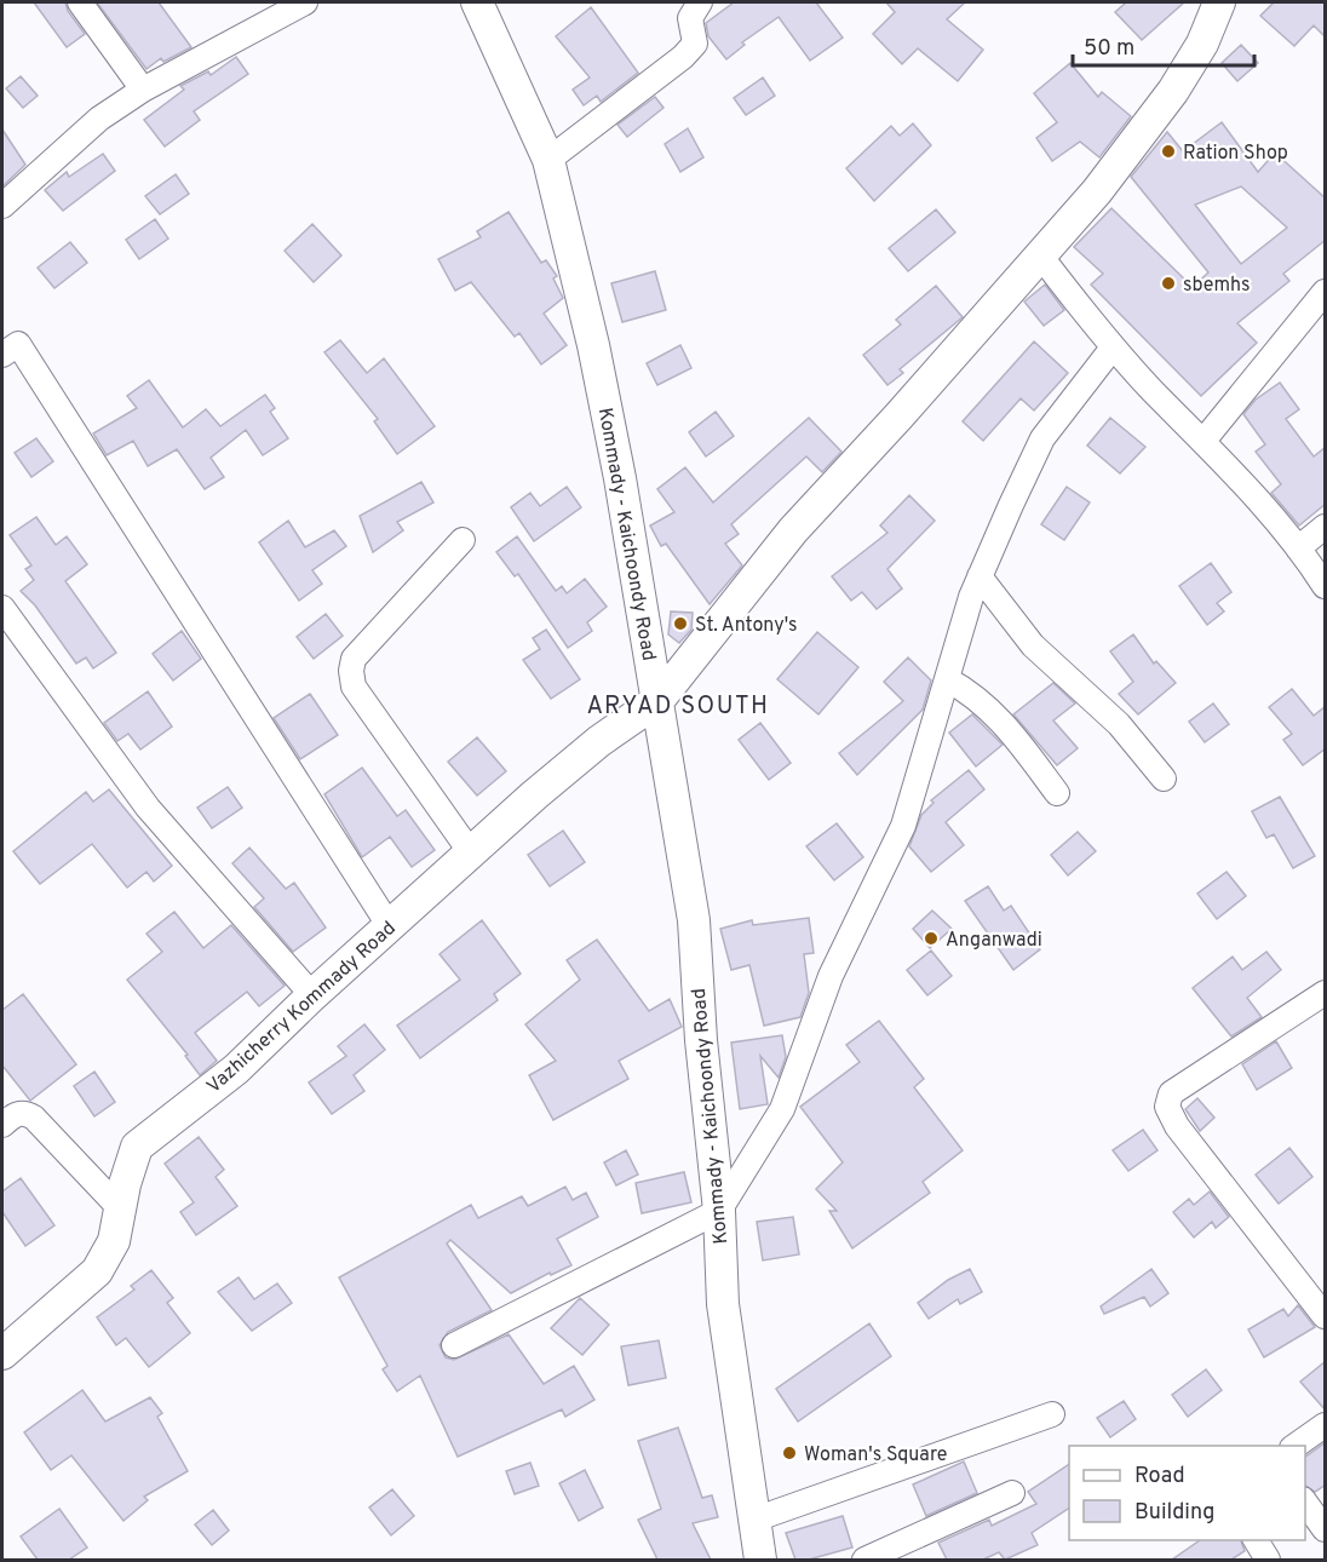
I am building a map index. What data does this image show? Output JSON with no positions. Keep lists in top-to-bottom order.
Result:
{
  "streets": {
    "main road": ["Kommady - Kaichoondy Road", "Vazhicherry Kommady Road"]
  },
  "crossings": [
    ["Kommady - Kaichoondy Road", "Vazhicherry Kommady Road"]
  ],
  "districts": ["ARYAD SOUTH"],
  "places": [
    "Ration Shop",
    "sbemhs",
    "St. Antony's",
    "Anganwadi",
    "Woman's Square"
  ],
  "legend": ["Road", "Building"],
  "scale_bar": "50 m"
}
